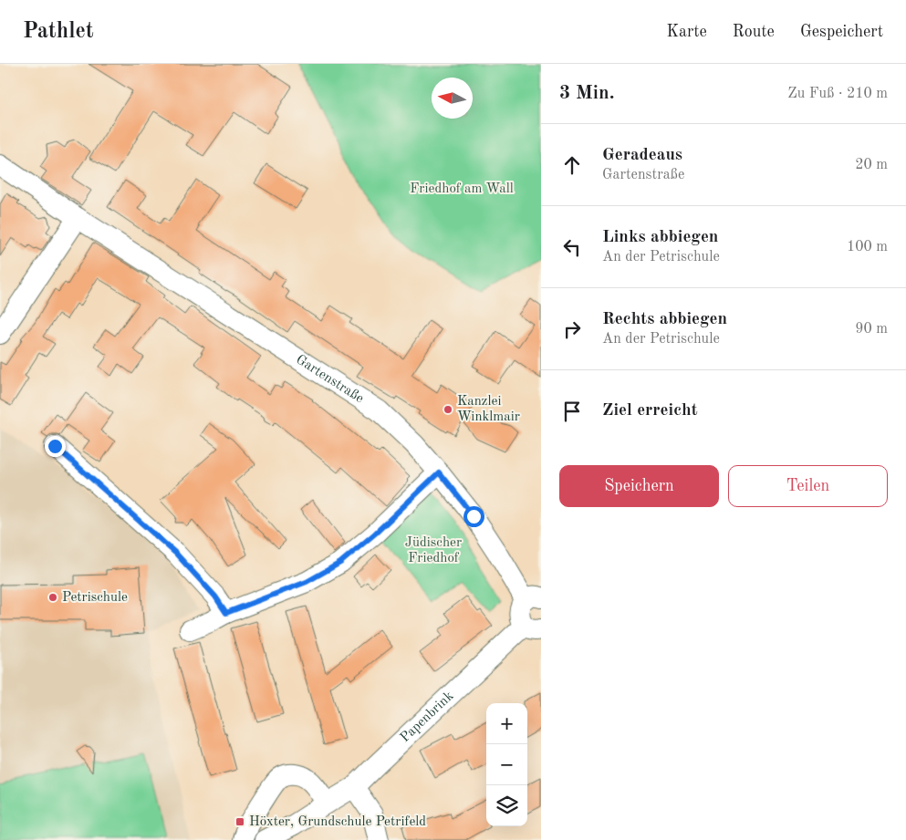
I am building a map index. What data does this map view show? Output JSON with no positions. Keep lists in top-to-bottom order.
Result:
{
  "streets": {
    "street": ["Gartenstraße", "Papenbrink"]
  },
  "parks": ["Friedhof am Wall", "Jüdischer Friedhof"],
  "places": {
    "other": ["Kanzlei Winklmair", "Petrischule"],
    "transit": ["Höxter, Grundschule Petrifeld"]
  },
  "north": "left",
  "page": {
    "header": "Pathlet",
    "nav": ["Karte", "Route", "Gespeichert"],
    "heading": ["3 Min.", "Zu Fuß · 210 m"],
    "list": [
      ["Geradeaus", "Gartenstraße", "20 m"],
      ["Links abbiegen", "An der Petrischule", "100 m"],
      ["Rechts abbiegen", "An der Petrischule", "90 m"],
      "Ziel erreicht"
    ],
    "buttons": ["Speichern", "Teilen"],
    "map_buttons": ["+", "−"]
  }
}
